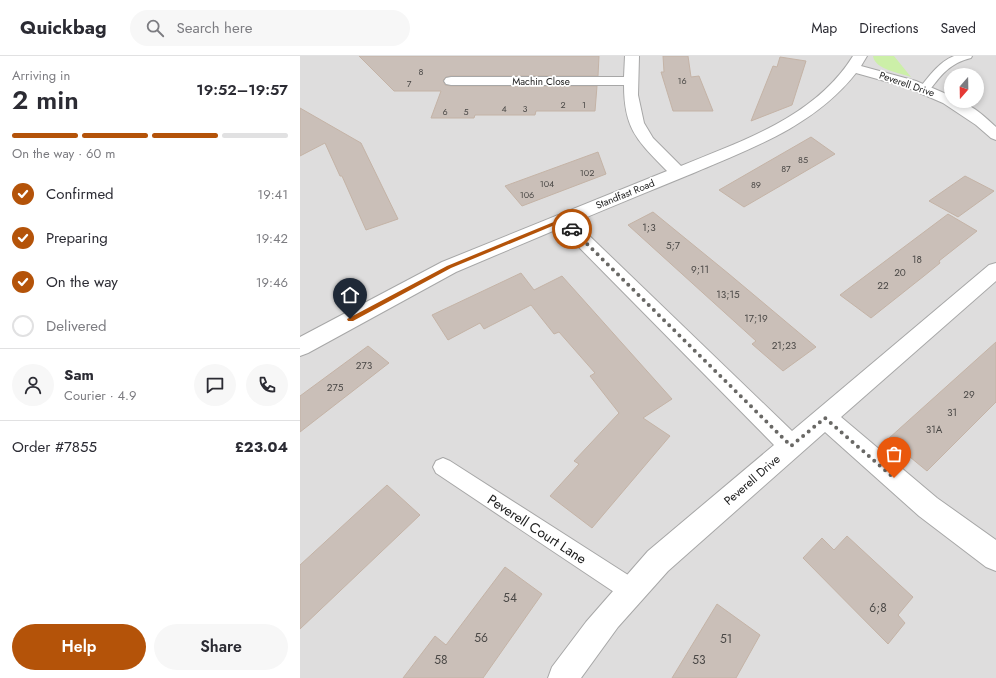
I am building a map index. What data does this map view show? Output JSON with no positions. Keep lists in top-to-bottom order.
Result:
{
  "streets": {
    "street": ["Machin Close", "Peverell Drive", "Standfast Road"],
    "lane": ["Peverell Court Lane"]
  },
  "crossings": [
    ["Peverell Drive", "Standfast Road"],
    ["Peverell Drive", "Peverell Court Lane"]
  ],
  "house_numbers": [
    "8",
    "16",
    "7",
    "2",
    "1",
    "4",
    "3",
    "6",
    "5",
    "85",
    "87",
    "102",
    "104",
    "89",
    "106",
    "1;3",
    "5;7",
    "18",
    "9;11",
    "20",
    "22",
    "13;15",
    "17;19",
    "21;23",
    "273",
    "275",
    "29",
    "31",
    "31A",
    "54",
    "6;8",
    "56",
    "51",
    "58",
    "53"
  ],
  "north": "bottom",
  "page": {
    "header": "Quickbag",
    "search": "Search here",
    "nav": ["Map", "Directions", "Saved"],
    "heading": ["2 min", "Arriving in", "19:52–19:57"],
    "panel": [
      "Sam",
      "Courier · 4.9",
      "Order #7855",
      "£23.04"
    ],
    "bar": "On the way · 60 m",
    "list": [
      ["Confirmed", "19:41"],
      ["Preparing", "19:42"],
      ["On the way", "19:46"],
      "Delivered"
    ],
    "buttons": ["Help", "Share"]
  }
}
